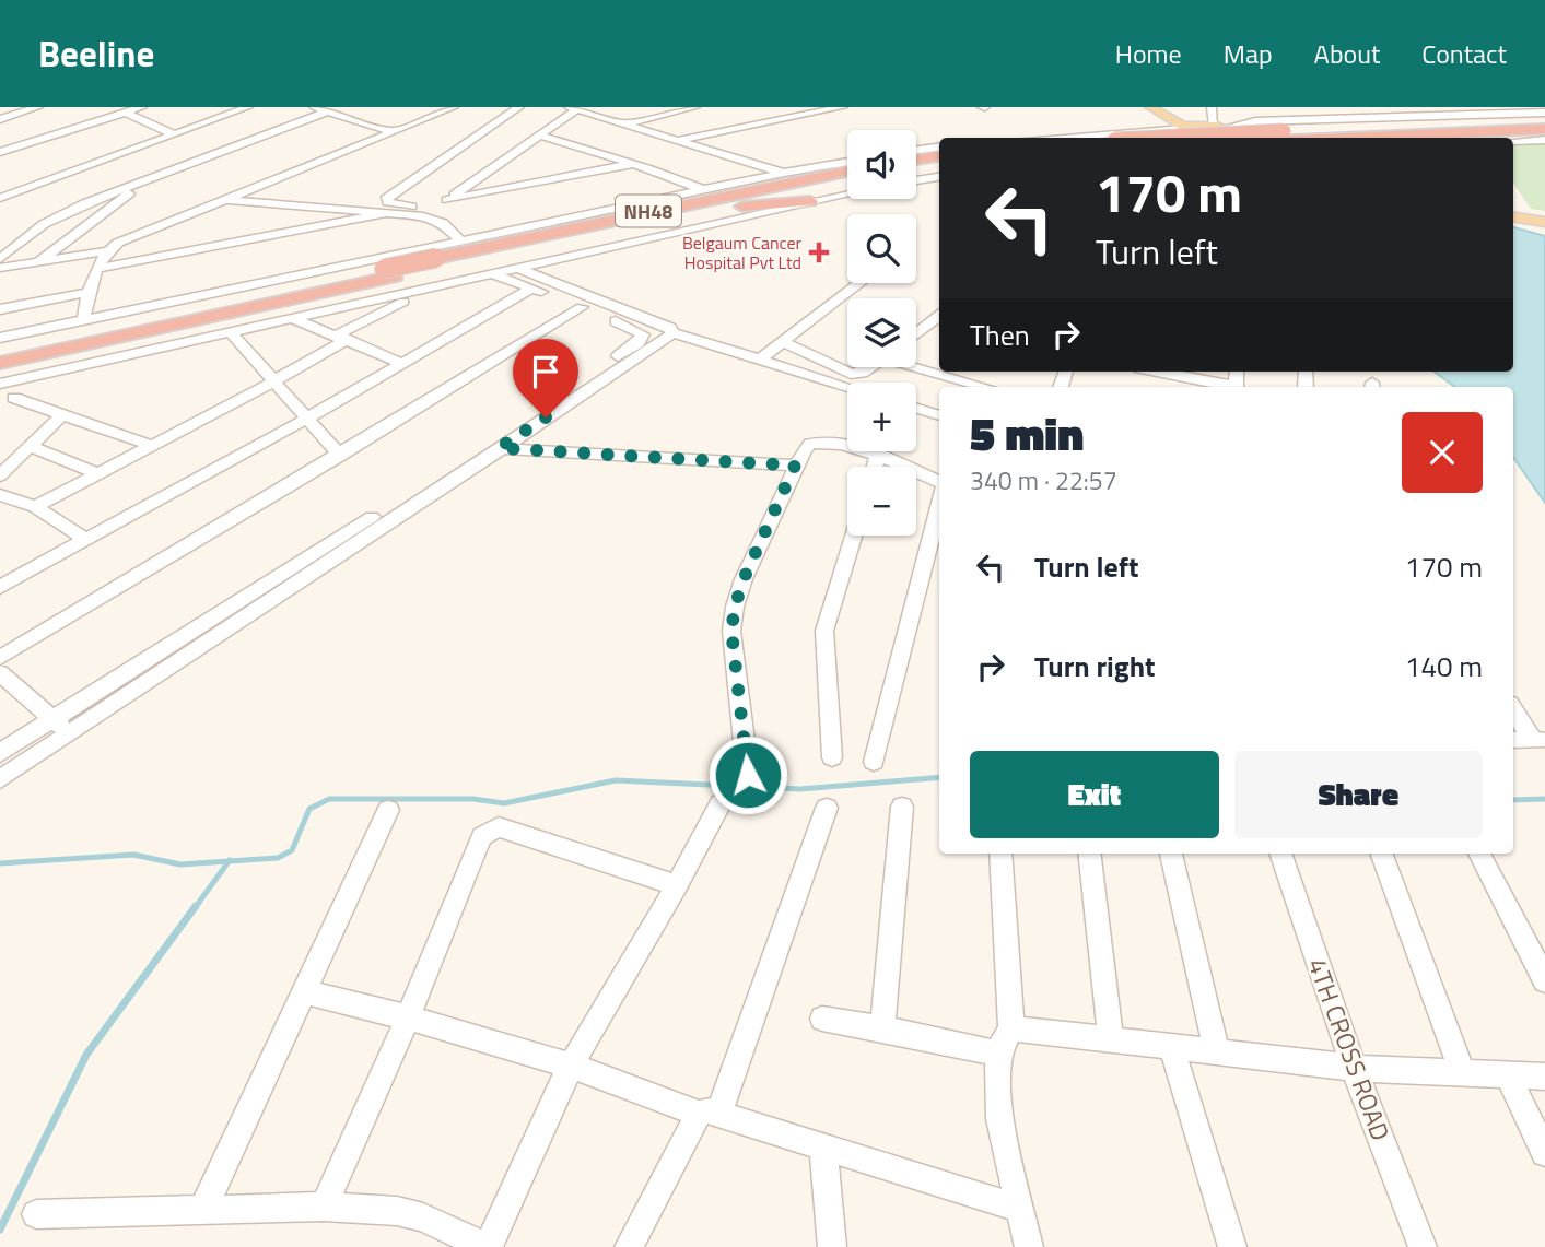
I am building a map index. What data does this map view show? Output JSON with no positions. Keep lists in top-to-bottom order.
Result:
{
  "streets": {
    "highway": ["NH48"],
    "street": ["4TH CROSS ROAD"]
  },
  "places": {
    "health": ["Belgaum Cancer Hospital Pvt Ltd"]
  },
  "page": {
    "header": "Beeline",
    "nav": [
      "Home",
      "Map",
      "About",
      "Contact"
    ],
    "map_buttons": ["+", "−"],
    "turn": ["170 m", "Turn left"],
    "then": "Then",
    "heading": ["5 min", "340 m · 22:57"],
    "list": [
      {
        "name": "Turn left",
        "value": "170 m"
      },
      {
        "name": "Turn right",
        "value": "140 m"
      }
    ],
    "buttons": ["Exit", "Share"]
  }
}
